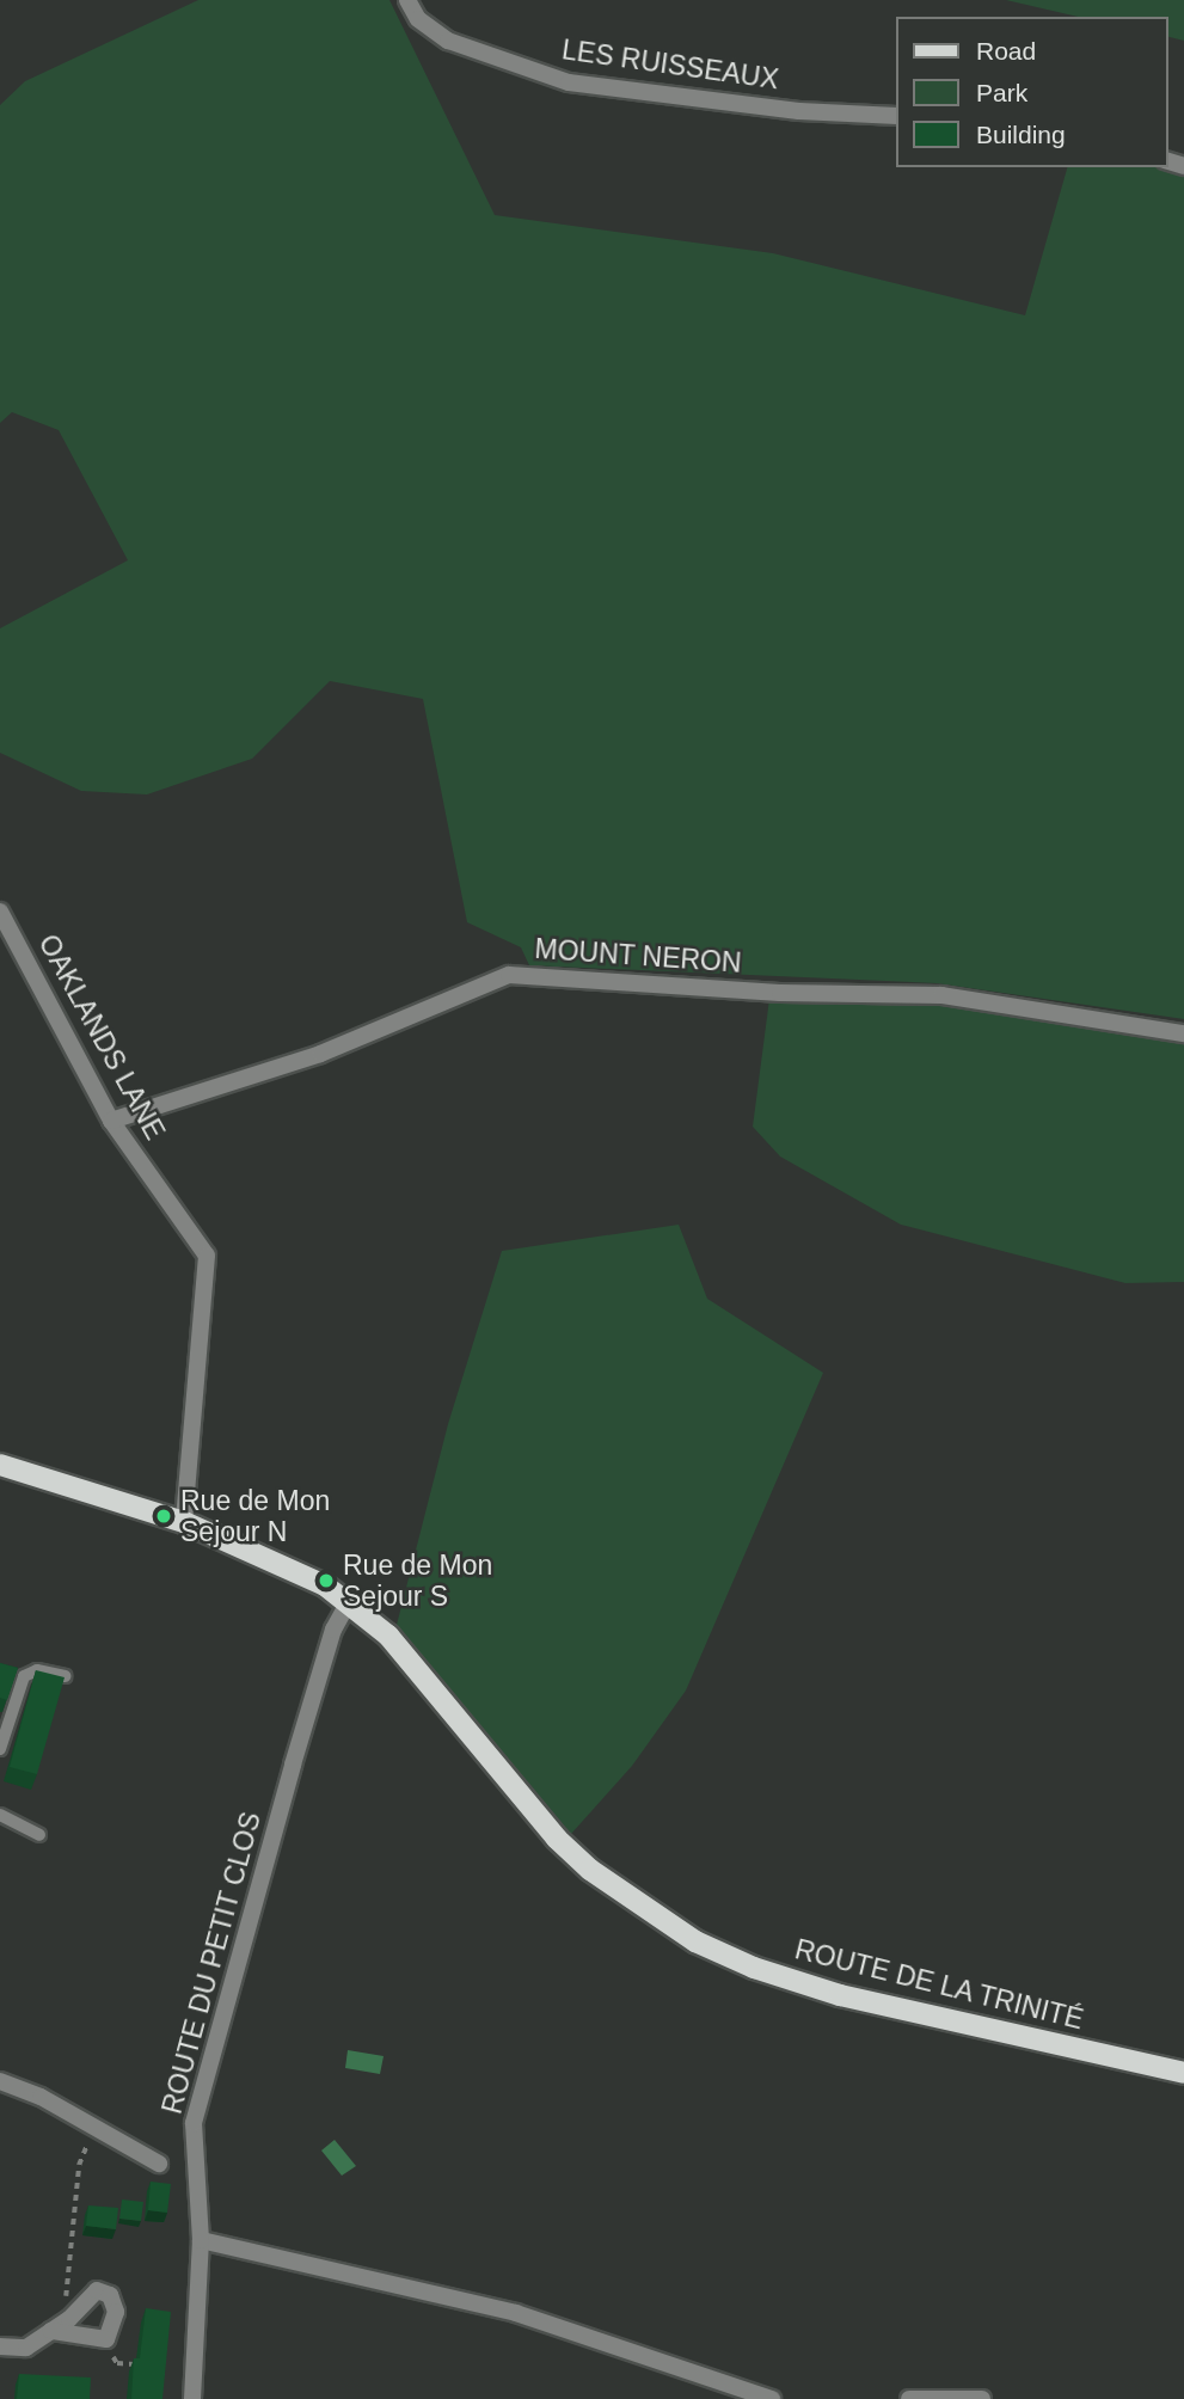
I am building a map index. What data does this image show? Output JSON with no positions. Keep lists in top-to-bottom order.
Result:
{
  "streets": {
    "main road": ["ROUTE DE LA TRINITÉ"],
    "street": [
      "LES RUISSEAUX",
      "MOUNT NERON",
      "OAKLANDS LANE",
      "ROUTE DU PETIT CLOS"
    ]
  },
  "crossings": [
    ["MOUNT NERON", "OAKLANDS LANE"],
    ["OAKLANDS LANE", "ROUTE DE LA TRINITÉ"],
    ["ROUTE DU PETIT CLOS", "ROUTE DE LA TRINITÉ"]
  ],
  "places": ["Rue de Mon Sejour N", "Rue de Mon Sejour S"],
  "legend": ["Road", "Park", "Building"]
}
